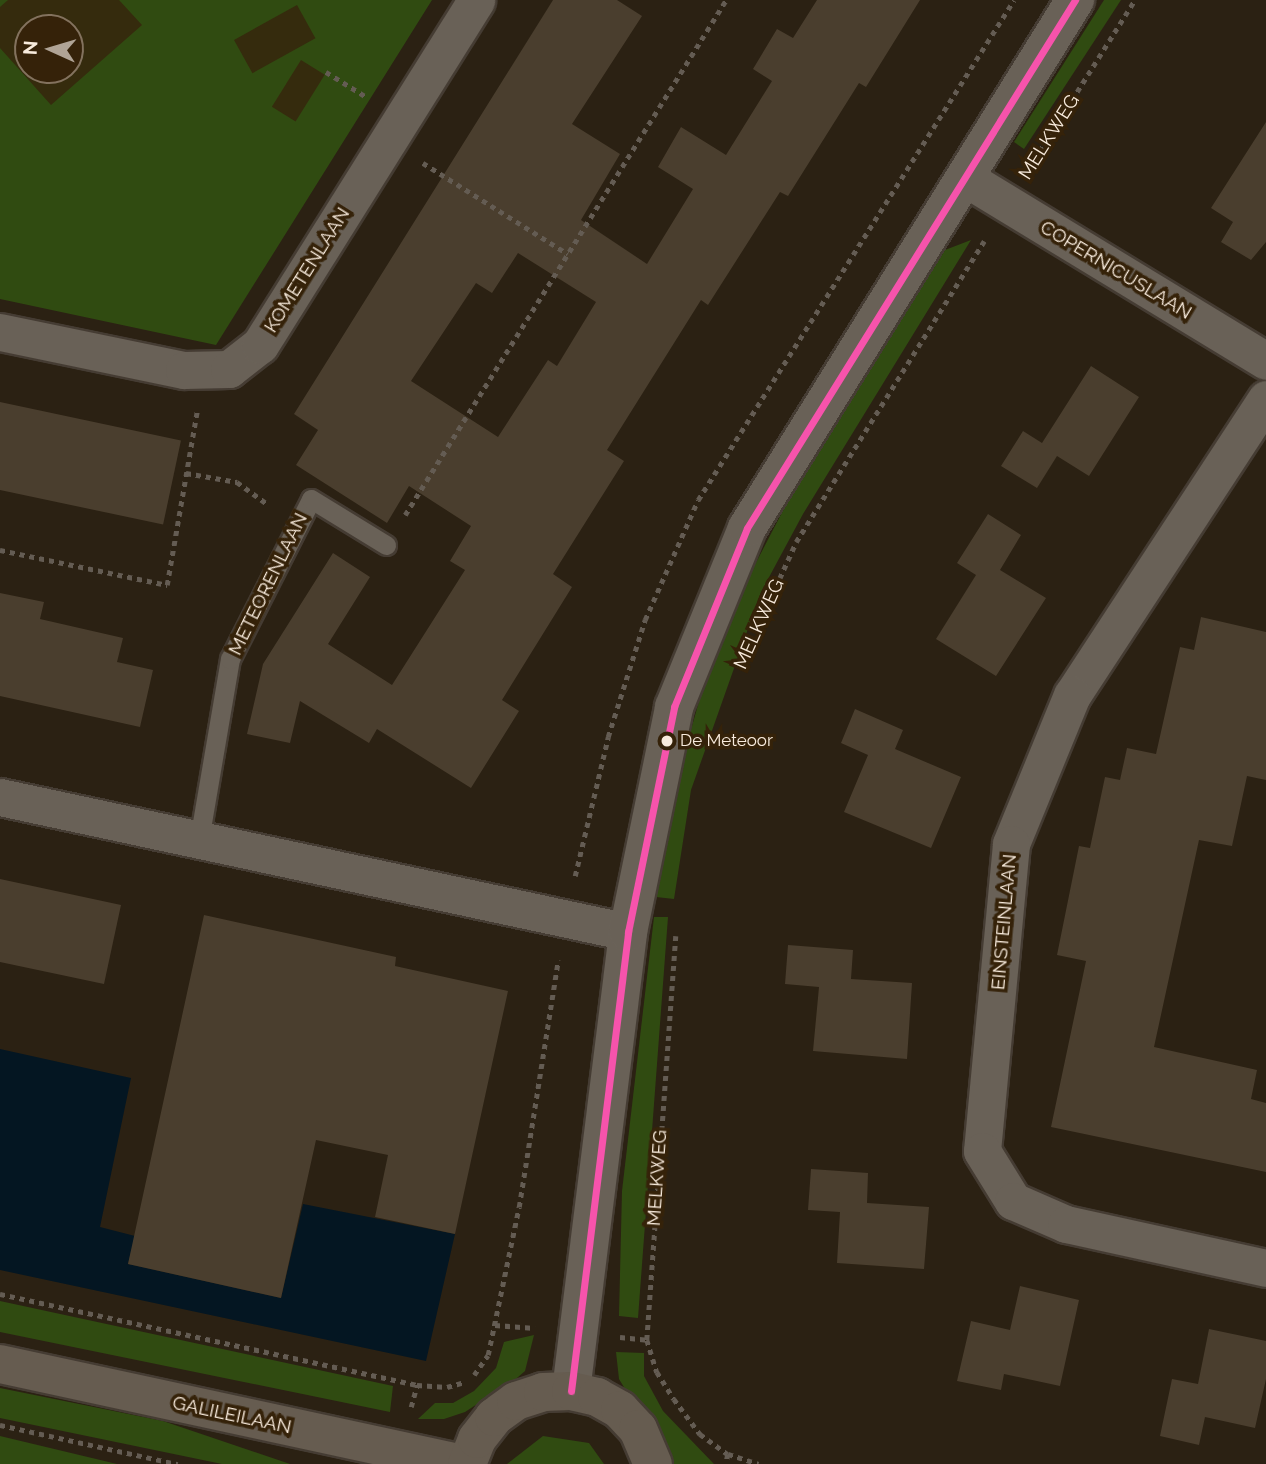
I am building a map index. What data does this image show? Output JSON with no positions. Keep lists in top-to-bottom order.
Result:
{
  "streets": {
    "main road": ["GALILEILAAN"],
    "street": ["KOMETENLAAN", "COPERNICUSLAAN", "EINSTEINLAAN"],
    "lane": ["METEORENLAAN"],
    "path": ["MELKWEG"]
  },
  "crossings": [
    ["MELKWEG", "COPERNICUSLAAN"]
  ],
  "places": ["De Meteoor"],
  "north": "left"
}
